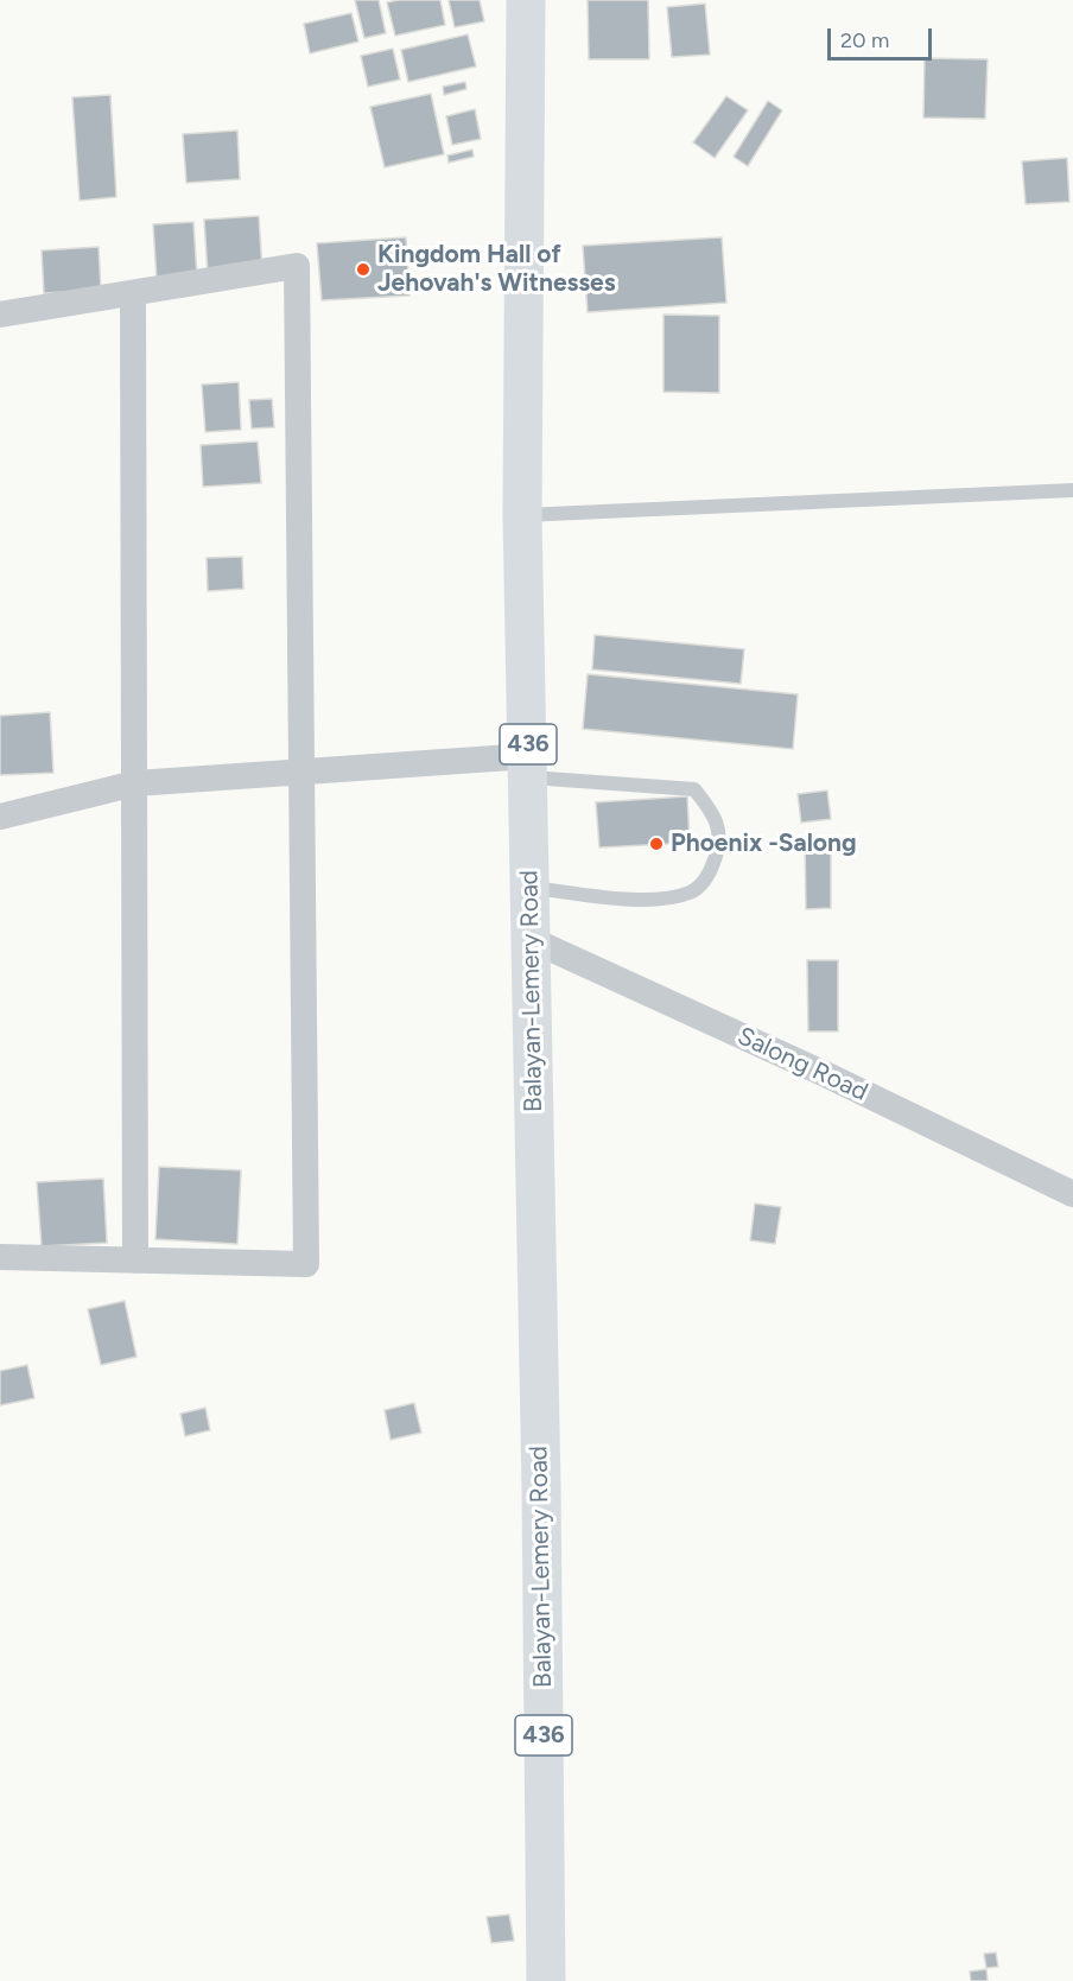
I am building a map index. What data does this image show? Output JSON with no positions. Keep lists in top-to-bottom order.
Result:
{
  "streets": {
    "main road": ["436", "Balayan-Lemery Road"],
    "street": ["Salong Road"]
  },
  "crossings": [
    ["Balayan-Lemery Road", "Salong Road"]
  ],
  "places": ["Kingdom Hall of Jehovah's Witnesses", "Phoenix -Salong"],
  "scale_bar": "20 m"
}
